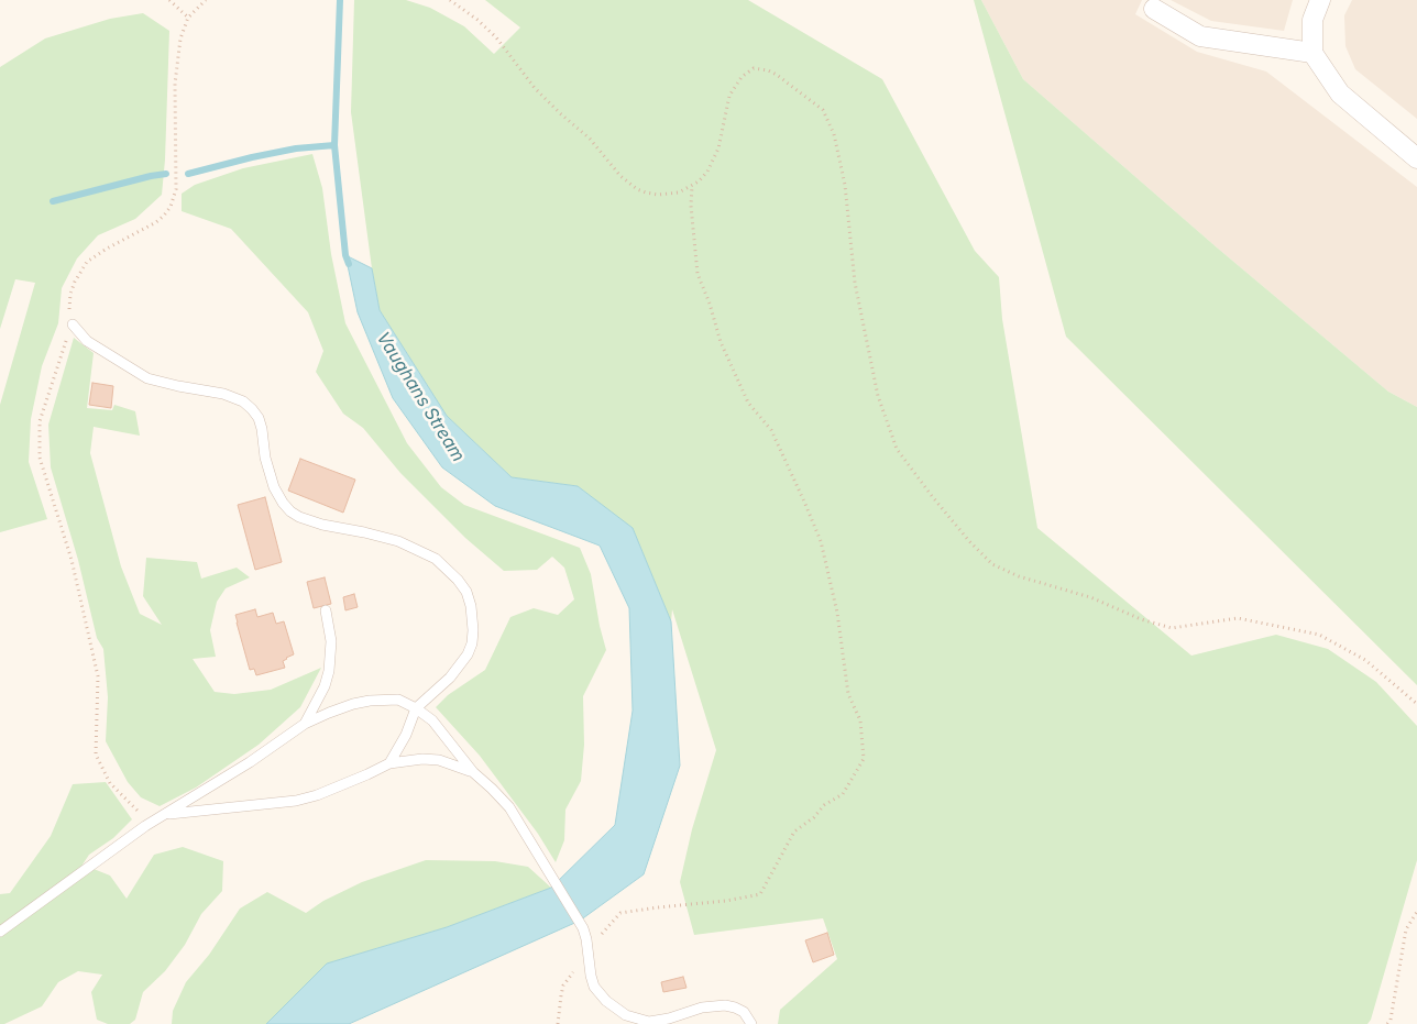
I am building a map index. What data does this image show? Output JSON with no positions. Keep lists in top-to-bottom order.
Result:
{
  "water": ["Vaughans Stream"]
}
